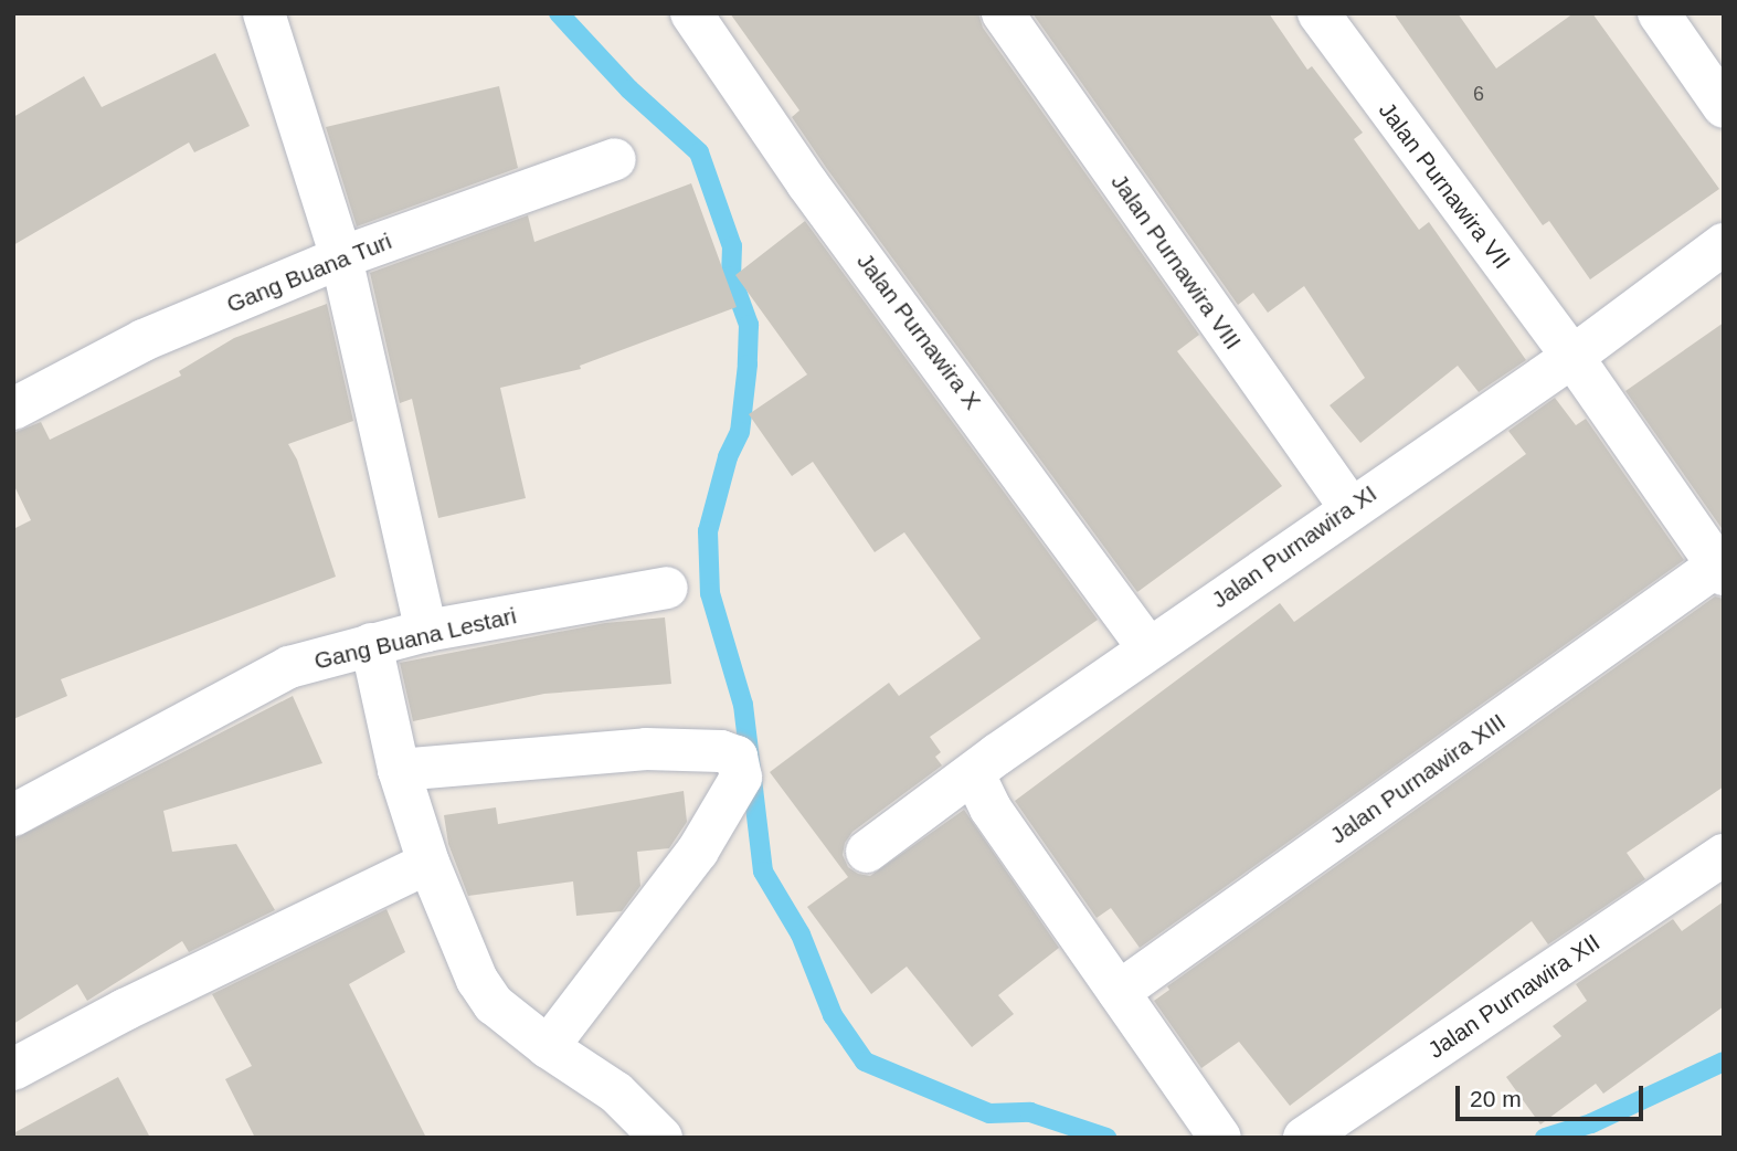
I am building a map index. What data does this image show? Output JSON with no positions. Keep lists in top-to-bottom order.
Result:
{
  "streets": {
    "street": [
      "Jalan Purnawira VII",
      "Jalan Purnawira VIII",
      "Gang Buana Turi",
      "Jalan Purnawira X",
      "Jalan Purnawira XI",
      "Gang Buana Lestari",
      "Jalan Purnawira XIII",
      "Jalan Purnawira XII"
    ]
  },
  "crossings": [
    ["Jalan Purnawira VII", "Jalan Purnawira XI"],
    ["Jalan Purnawira VIII", "Jalan Purnawira XI"],
    ["Jalan Purnawira X", "Jalan Purnawira XI"]
  ],
  "house_numbers": ["6"],
  "scale_bar": "20 m"
}
